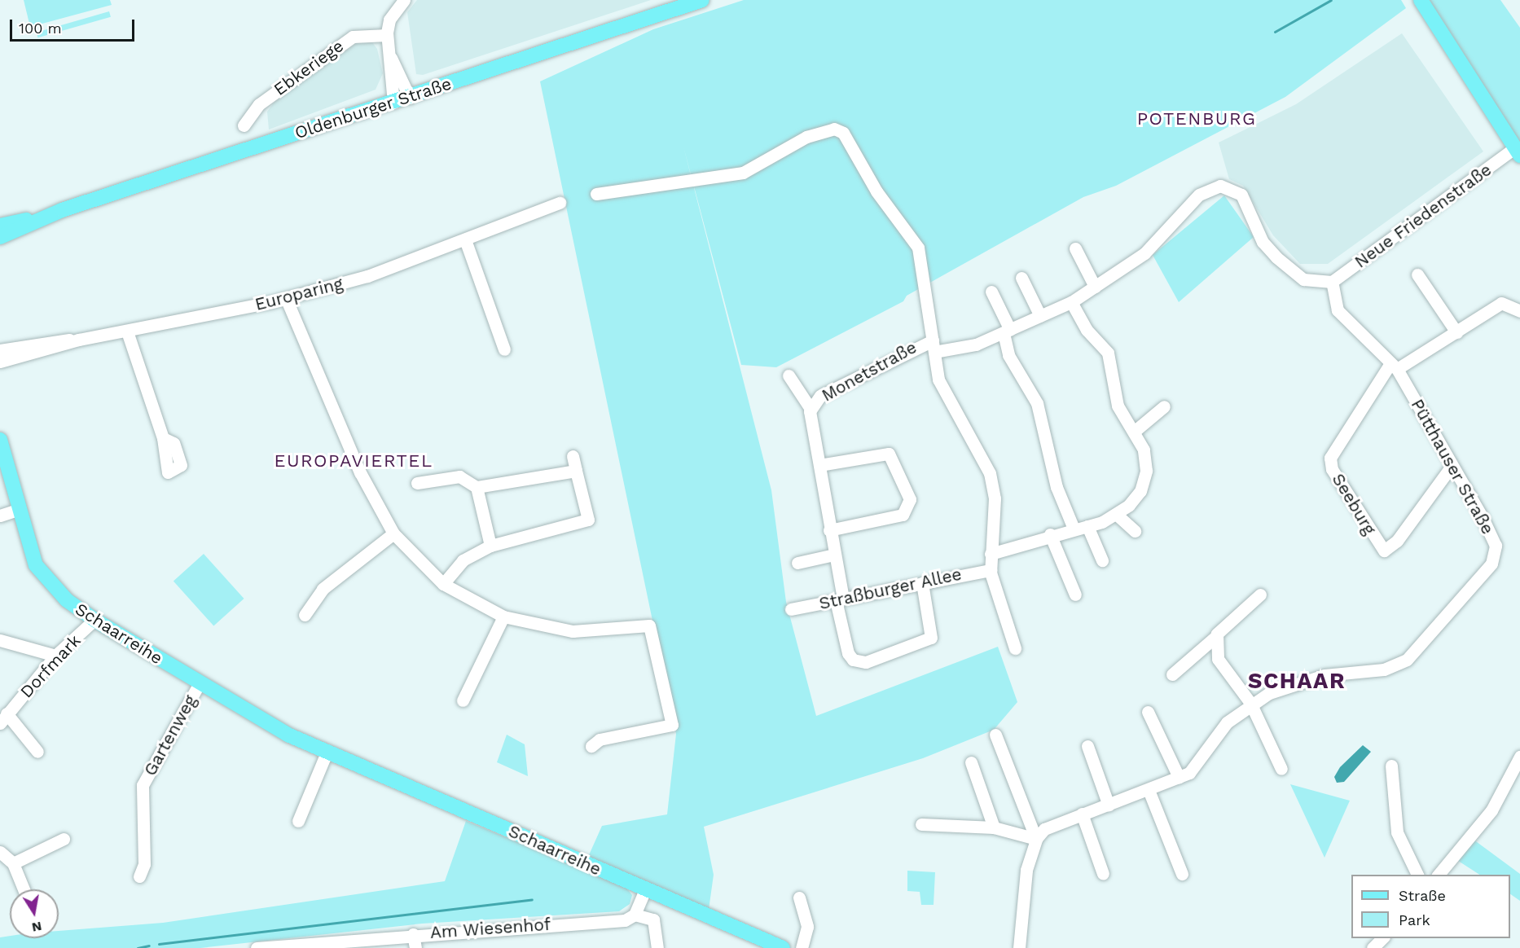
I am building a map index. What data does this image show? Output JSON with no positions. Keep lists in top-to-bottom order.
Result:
{
  "streets": {
    "main road": ["Oldenburger Straße", "Schaarreihe"],
    "street": [
      "Ebkeriege",
      "Neue Friedenstraße",
      "Europaring",
      "Monetstraße",
      "Pütthauser Straße",
      "Seeburg",
      "Straßburger Allee",
      "Dorfmark",
      "Gartenweg",
      "Am Wiesenhof"
    ]
  },
  "crossings": [
    ["Neue Friedenstraße", "Monetstraße"],
    ["Neue Friedenstraße", "Pütthauser Straße"],
    ["Monetstraße", "Pütthauser Straße"],
    ["Monetstraße", "Straßburger Allee"],
    ["Pütthauser Straße", "Seeburg"],
    ["Schaarreihe", "Dorfmark"],
    ["Schaarreihe", "Gartenweg"]
  ],
  "districts": ["POTENBURG", "EUROPAVIERTEL", "SCHAAR"],
  "legend": ["Straße", "Park"],
  "scale_bar": "100 m",
  "north": "bottom"
}
